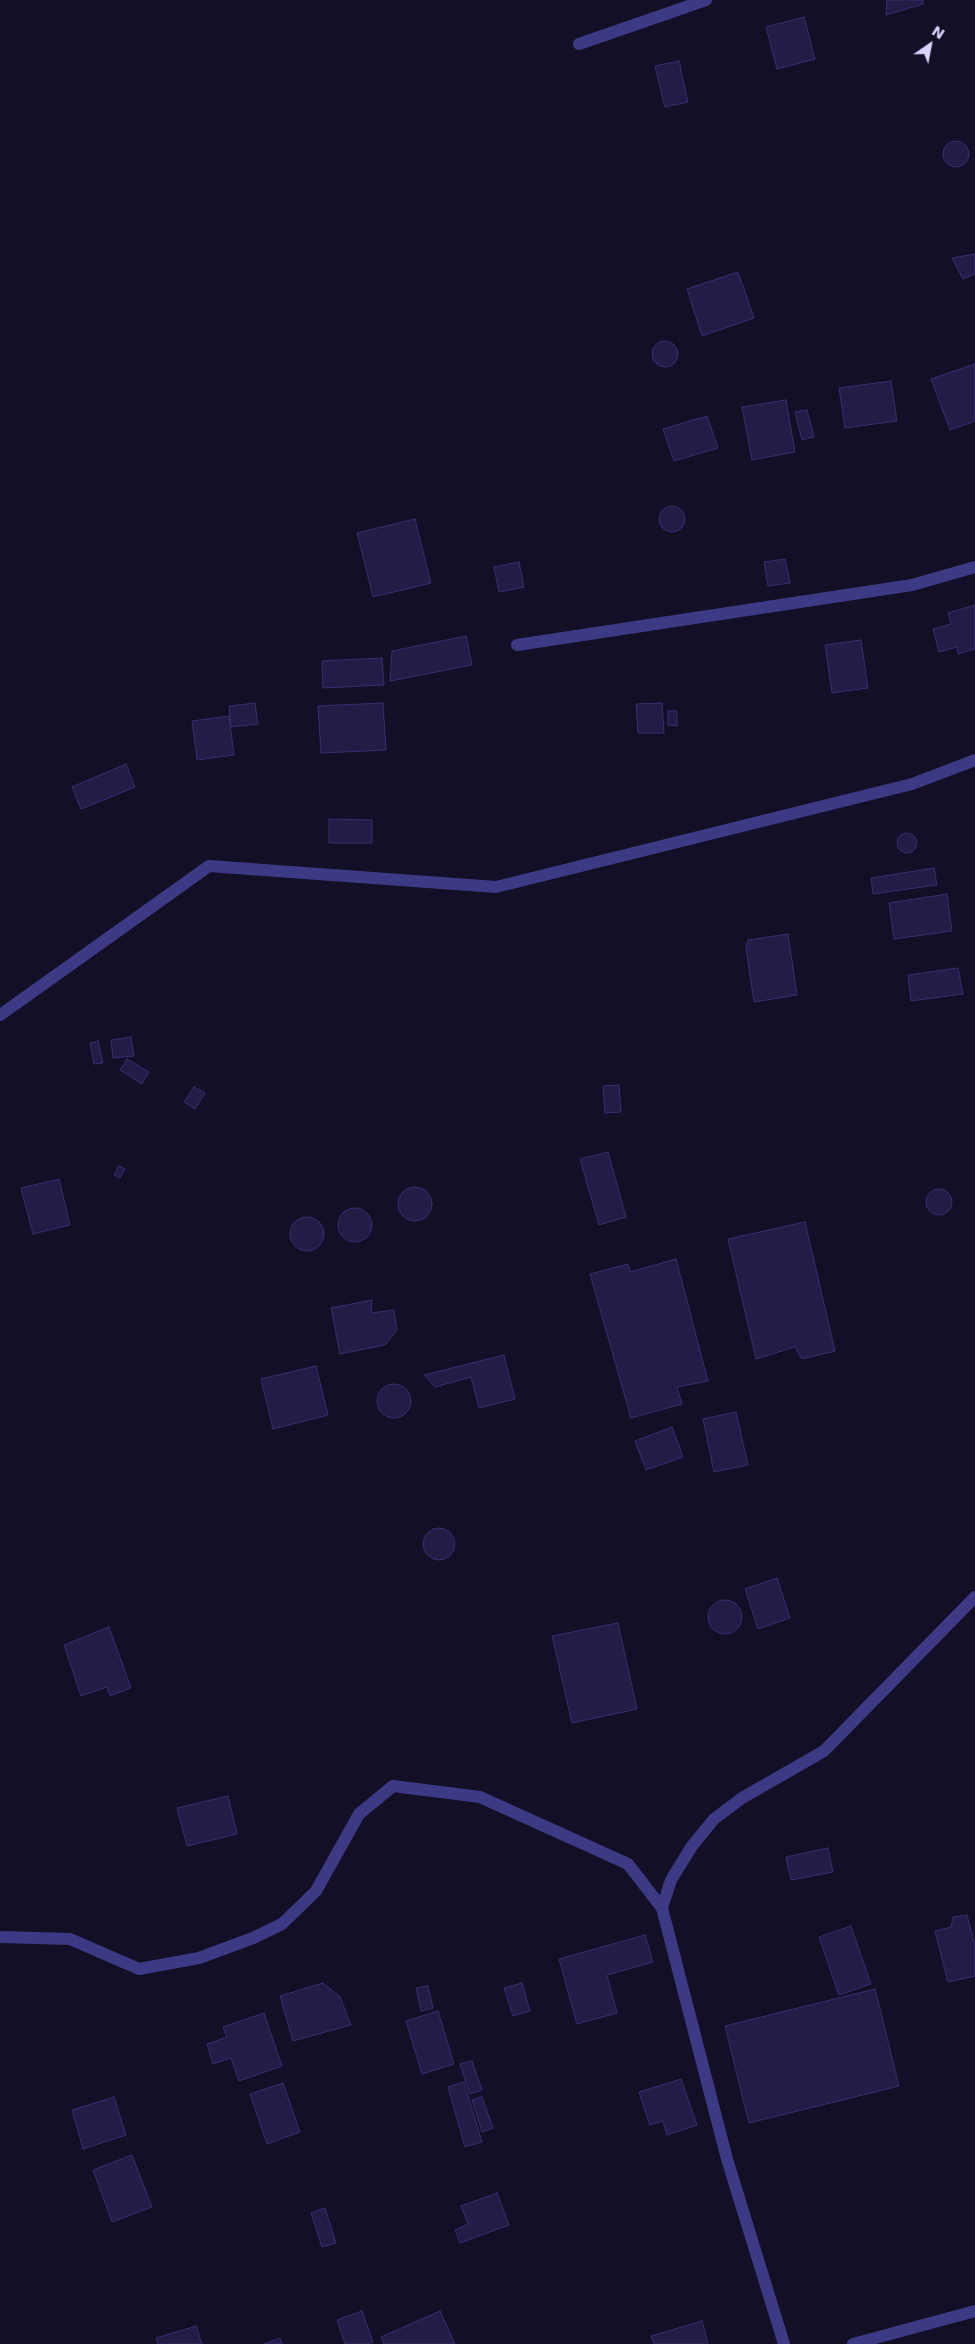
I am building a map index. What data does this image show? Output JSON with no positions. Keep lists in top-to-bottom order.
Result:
{
  "north": "top right"
}
